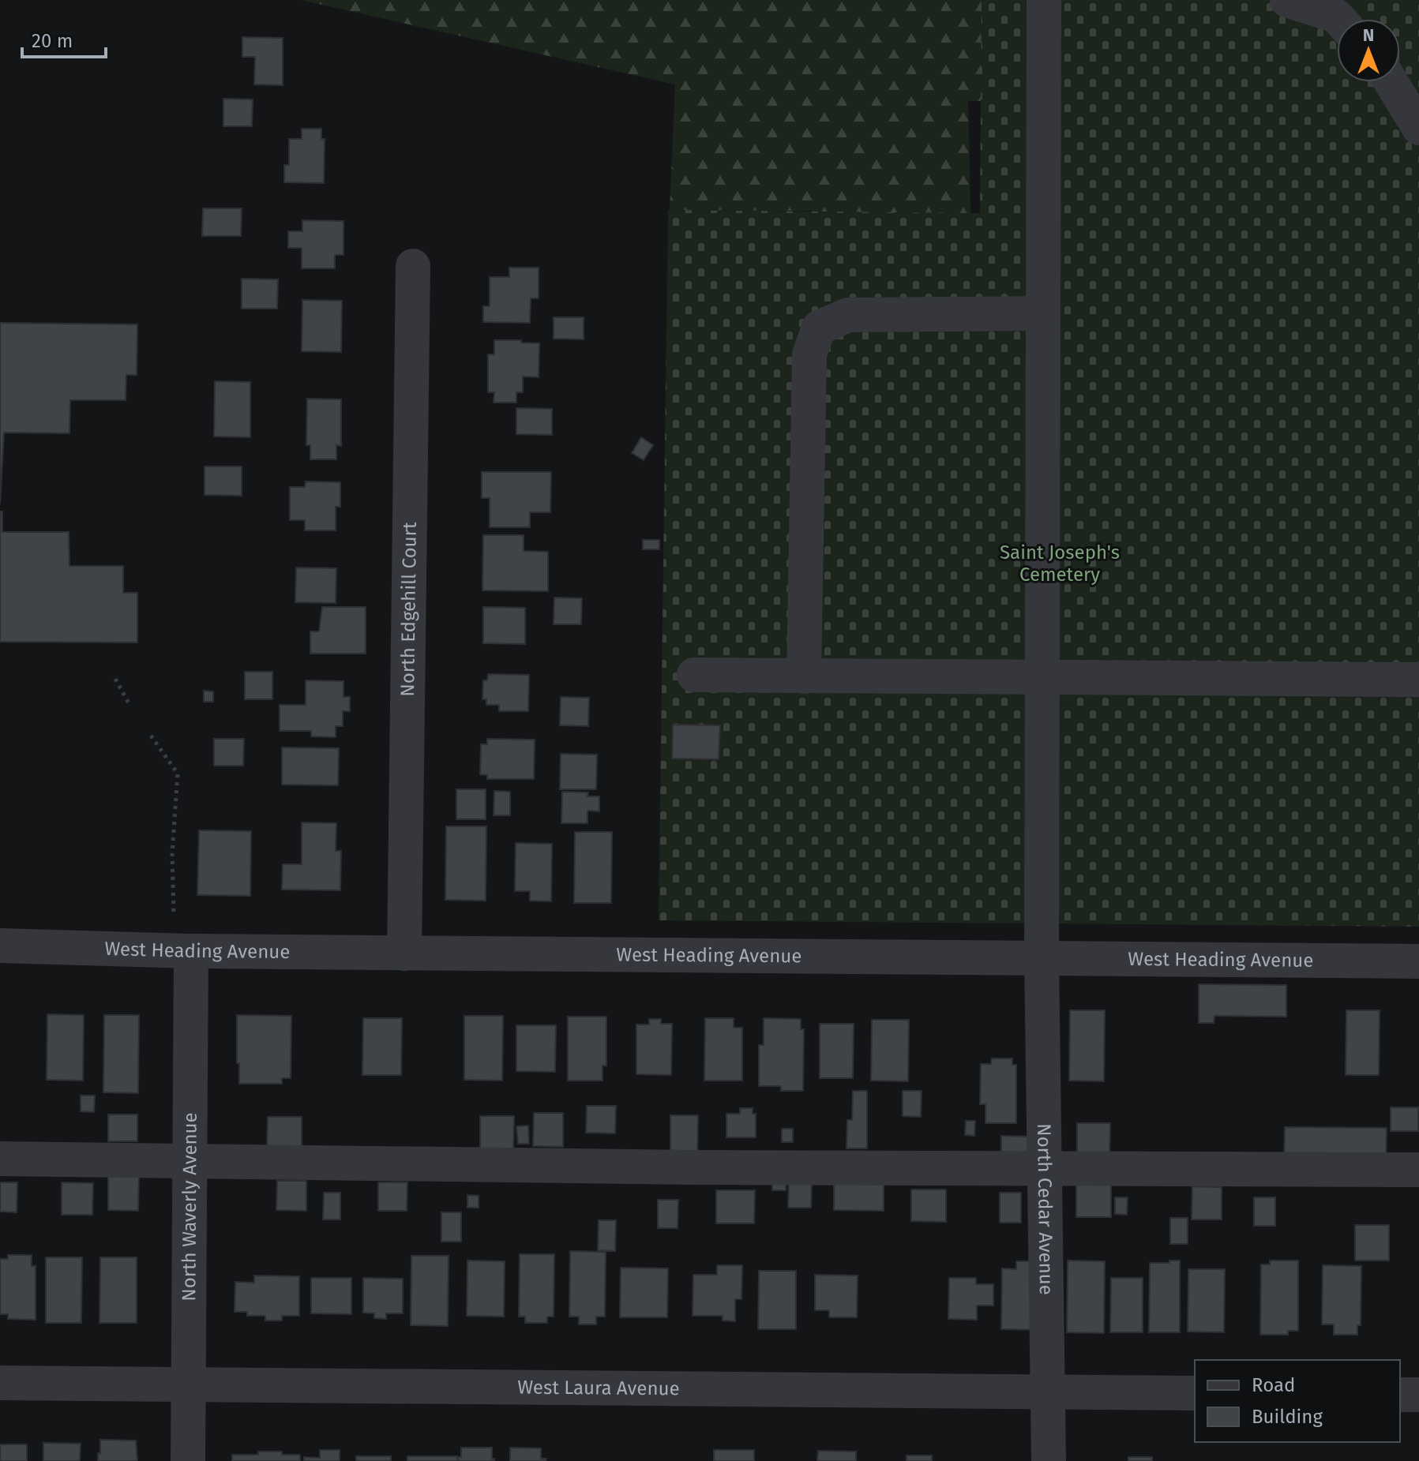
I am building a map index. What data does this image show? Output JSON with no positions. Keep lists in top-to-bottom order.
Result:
{
  "streets": {
    "street": [
      "North Edgehill Court",
      "West Heading Avenue",
      "North Waverly Avenue",
      "North Cedar Avenue",
      "West Laura Avenue"
    ]
  },
  "crossings": [
    ["North Edgehill Court", "West Heading Avenue"],
    ["West Heading Avenue", "North Waverly Avenue"],
    ["West Heading Avenue", "North Cedar Avenue"],
    ["North Waverly Avenue", "West Laura Avenue"],
    ["North Cedar Avenue", "West Laura Avenue"]
  ],
  "parks": ["Saint Joseph's Cemetery"],
  "legend": ["Road", "Building"],
  "scale_bar": "20 m",
  "north": "top"
}
